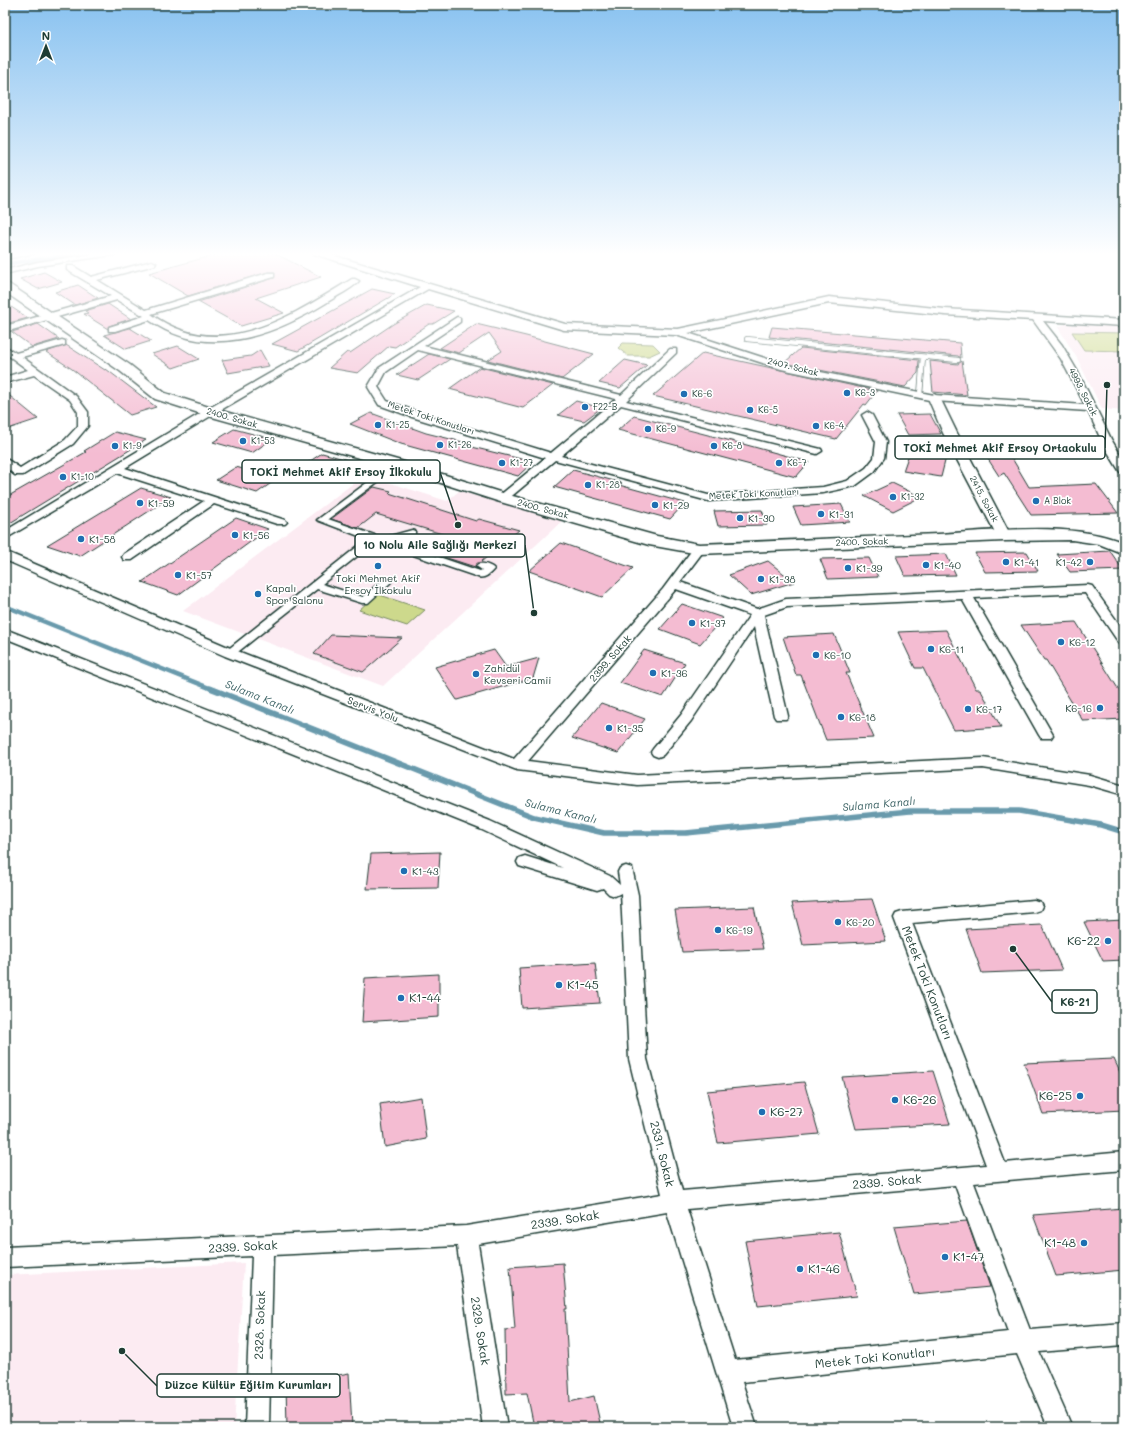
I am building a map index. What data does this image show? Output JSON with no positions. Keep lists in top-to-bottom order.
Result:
{
  "streets": {
    "main road": ["2400. Sokak"],
    "street": [
      "2407. Sokak",
      "4993. Sokak",
      "Metek Toki Konutları",
      "2415. Sokak",
      "2399. Sokak",
      "Servis Yolu",
      "2331. Sokak",
      "2339. Sokak",
      "2328. Sokak",
      "2329. Sokak"
    ]
  },
  "crossings": [
    ["2407. Sokak", "4993. Sokak"],
    ["2407. Sokak", "2415. Sokak"],
    ["2400. Sokak", "2415. Sokak"],
    ["2400. Sokak", "2399. Sokak"],
    ["Metek Toki Konutları", "2331. Sokak"],
    ["Metek Toki Konutları", "2339. Sokak"],
    ["2399. Sokak", "Servis Yolu"],
    ["2331. Sokak", "2339. Sokak"],
    ["2339. Sokak", "2328. Sokak"],
    ["2339. Sokak", "2329. Sokak"]
  ],
  "water": ["Sulama Kanalı"],
  "places": [
    "TOKİ Mehmet Akif Ersoy Ortaokulu",
    "K6-3",
    "K6-6",
    "F22-B",
    "K6-5",
    "K1-25",
    "K6-4",
    "K6-9",
    "K1-53",
    "K1-26",
    "K1-9",
    "K6-8",
    "K1-27",
    "K6-7",
    "K1-10",
    "K1-28",
    "K1-32",
    "A Blok",
    "K1-59",
    "K1-29",
    "K1-31",
    "K1-30",
    "TOKİ Mehmet Akif Ersoy İlkokulu",
    "K1-56",
    "K1-58",
    "K1-41",
    "K1-42",
    "K1-40",
    "Toki Mehmet Akif Ersoy İlkokulu",
    "K1-39",
    "K1-57",
    "K1-38",
    "Kapalı Spor Salonu",
    "10 Nolu Aile Sağlığı Merkezi",
    "K1-37",
    "K6-12",
    "K6-11",
    "K6-10",
    "K1-36",
    "Zahidül Kevseri Camii",
    "K6-16",
    "K6-17",
    "K6-18",
    "K1-35",
    "K1-43",
    "K6-20",
    "K6-19",
    "K6-22",
    "K6-21",
    "K1-45",
    "K1-44",
    "K6-25",
    "K6-26",
    "K6-27",
    "K1-48",
    "K1-47",
    "K1-46",
    "Düzce Kültür Eğitim Kurumları"
  ],
  "north": "top"
}
